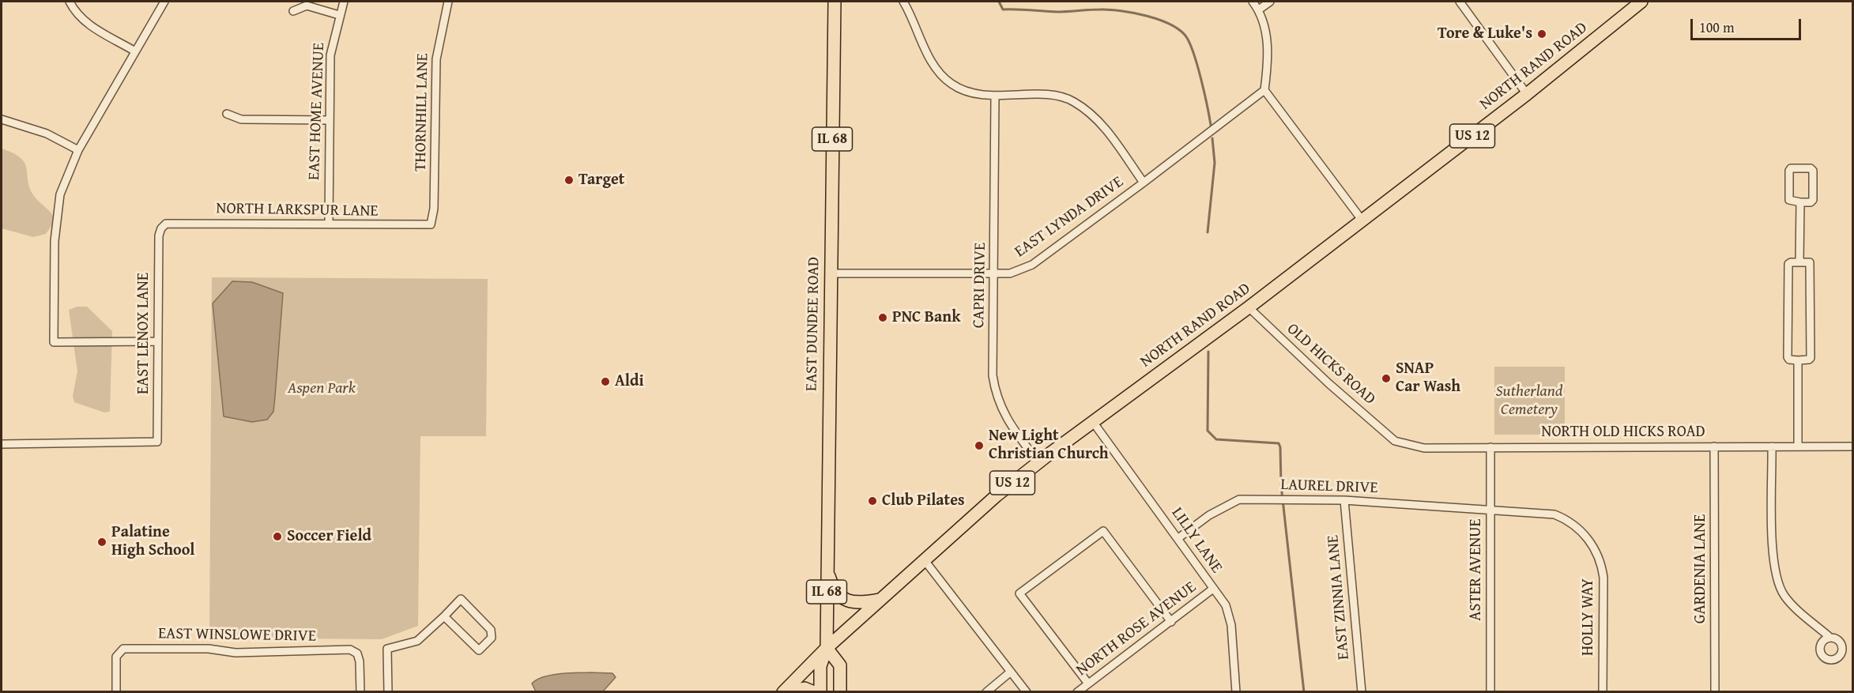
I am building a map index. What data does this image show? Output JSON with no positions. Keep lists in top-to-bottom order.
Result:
{
  "streets": {
    "main road": [
      "NORTH RAND ROAD",
      "US 12",
      "IL 68",
      "EAST DUNDEE ROAD"
    ],
    "street": [
      "EAST HOME AVENUE",
      "THORNHILL LANE",
      "NORTH LARKSPUR LANE",
      "EAST LYNDA DRIVE",
      "CAPRI DRIVE",
      "EAST LENOX LANE",
      "OLD HICKS ROAD",
      "NORTH OLD HICKS ROAD",
      "LAUREL DRIVE",
      "LILLY LANE",
      "GARDENIA LANE",
      "ASTER AVENUE",
      "EAST ZINNIA LANE",
      "HOLLY WAY",
      "NORTH ROSE AVENUE",
      "EAST WINSLOWE DRIVE"
    ]
  },
  "crossings": [
    ["NORTH RAND ROAD", "CAPRI DRIVE"],
    ["NORTH RAND ROAD", "EAST DUNDEE ROAD"],
    ["NORTH RAND ROAD", "OLD HICKS ROAD"],
    ["NORTH RAND ROAD", "LILLY LANE"],
    ["EAST HOME AVENUE", "NORTH LARKSPUR LANE"],
    ["THORNHILL LANE", "NORTH LARKSPUR LANE"],
    ["NORTH LARKSPUR LANE", "EAST LENOX LANE"],
    ["EAST LYNDA DRIVE", "CAPRI DRIVE"],
    ["EAST LYNDA DRIVE", "EAST DUNDEE ROAD"],
    ["OLD HICKS ROAD", "NORTH OLD HICKS ROAD"],
    ["NORTH OLD HICKS ROAD", "GARDENIA LANE"],
    ["NORTH OLD HICKS ROAD", "ASTER AVENUE"],
    ["LAUREL DRIVE", "LILLY LANE"],
    ["LAUREL DRIVE", "ASTER AVENUE"],
    ["LAUREL DRIVE", "EAST ZINNIA LANE"],
    ["LAUREL DRIVE", "HOLLY WAY"],
    ["LILLY LANE", "NORTH ROSE AVENUE"],
    ["ASTER AVENUE", "HOLLY WAY"]
  ],
  "parks": ["Aspen Park", "Sutherland Cemetery"],
  "places": [
    "Tore & Luke's",
    "Target",
    "PNC Bank",
    "SNAP Car Wash",
    "Aldi",
    "New Light Christian Church",
    "Club Pilates",
    "Soccer Field",
    "Palatine High School"
  ],
  "scale_bar": "100 m"
}
